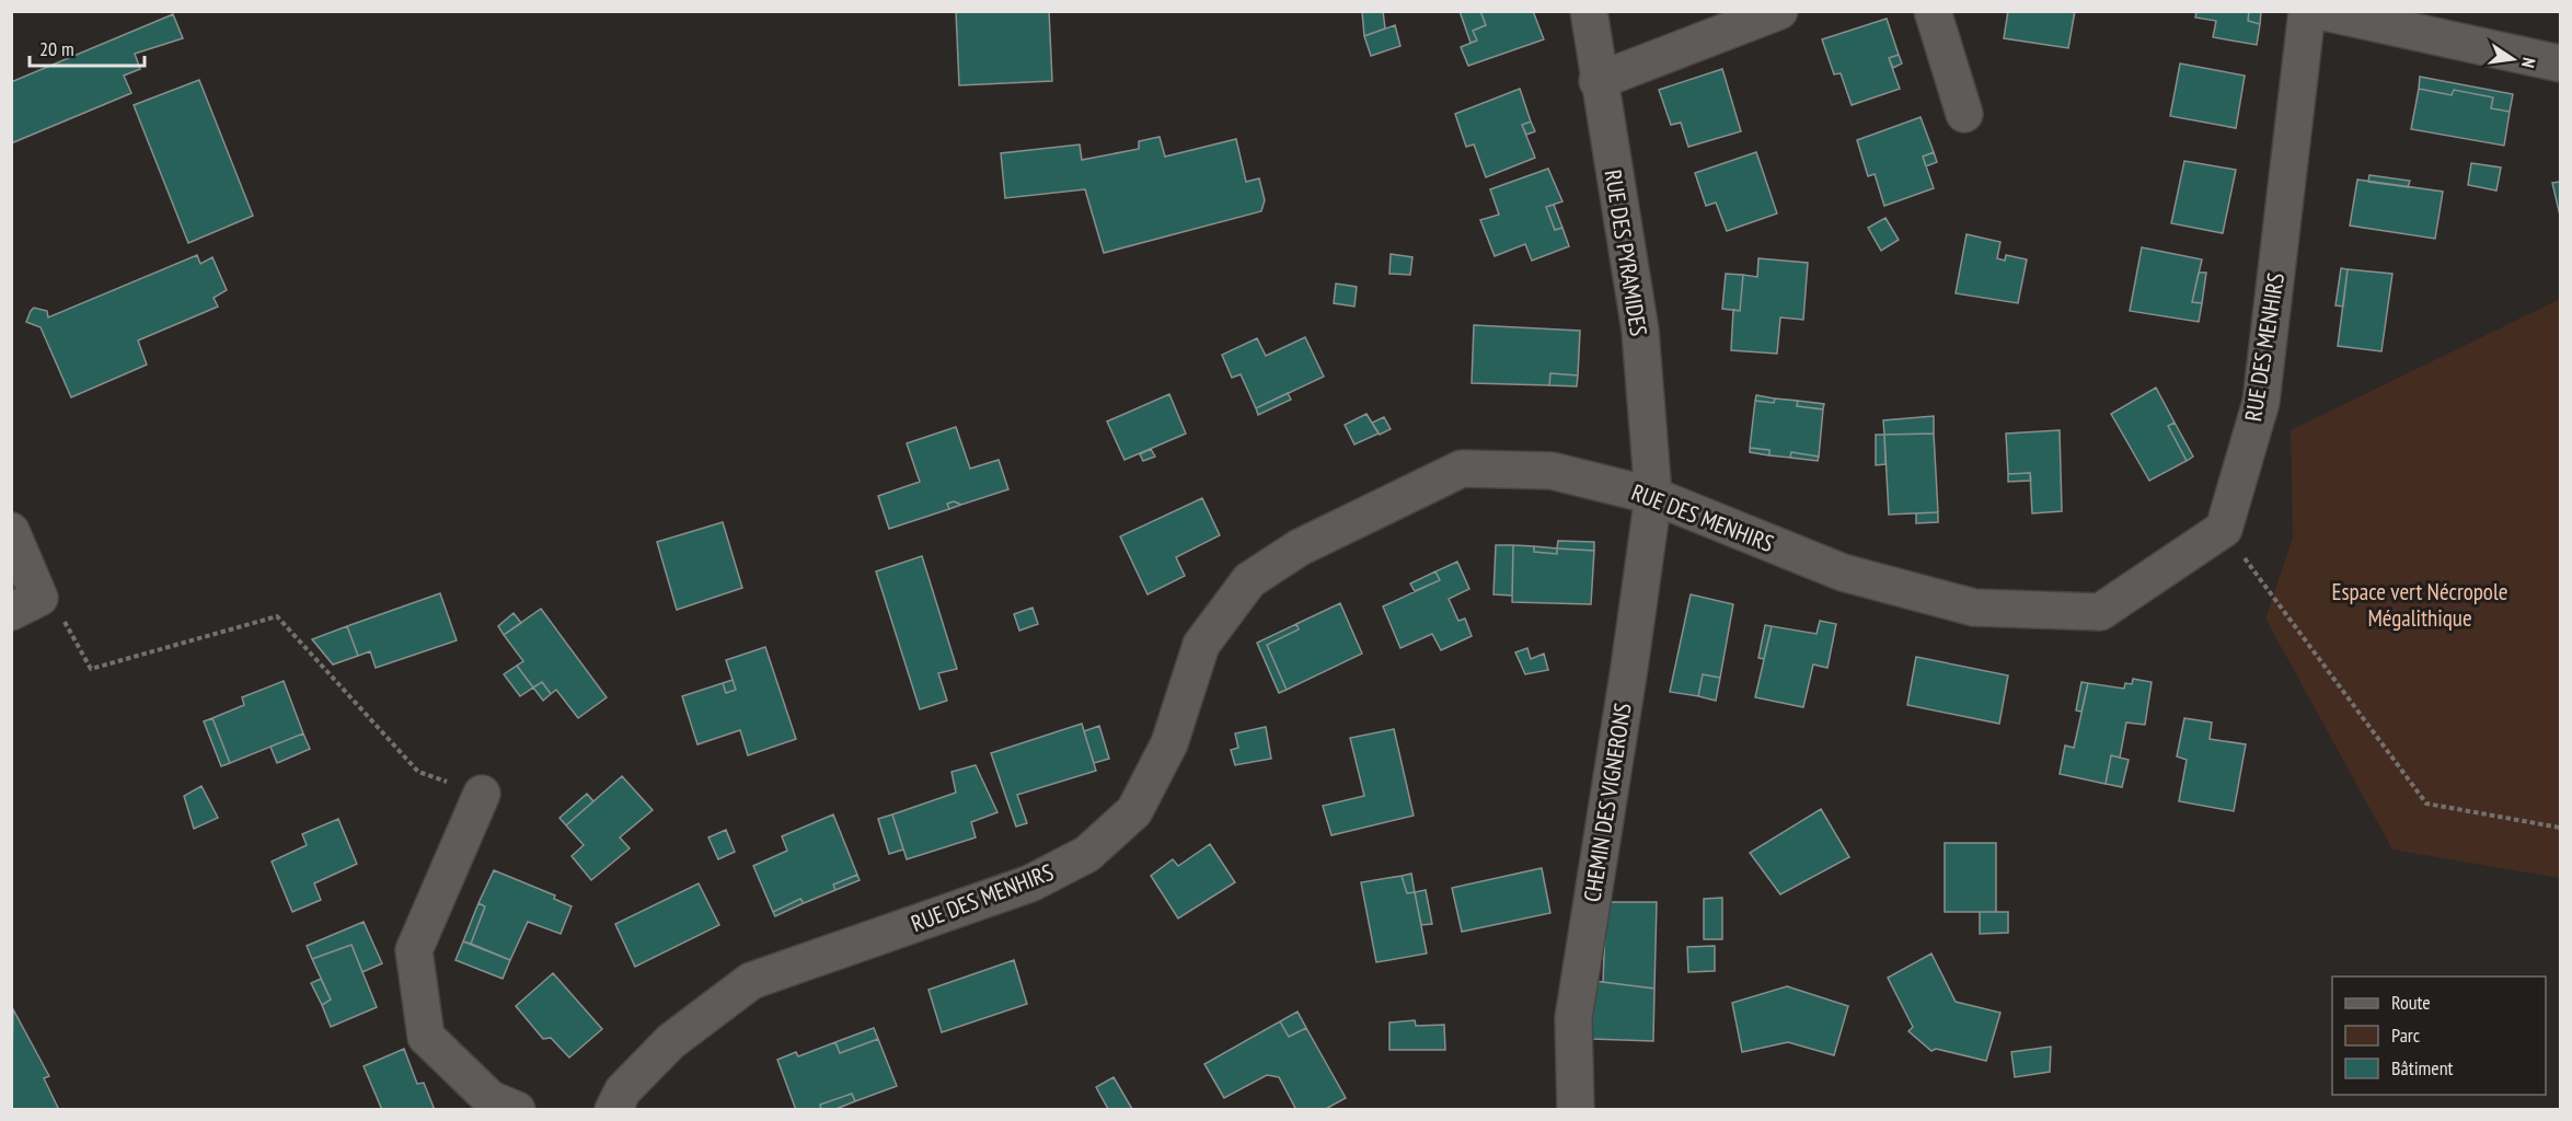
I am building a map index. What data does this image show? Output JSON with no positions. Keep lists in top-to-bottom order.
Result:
{
  "streets": {
    "street": ["RUE DES PYRAMIDES", "RUE DES MENHIRS", "CHEMIN DES VIGNERONS"]
  },
  "crossings": [
    ["RUE DES PYRAMIDES", "RUE DES MENHIRS"],
    ["RUE DES PYRAMIDES", "CHEMIN DES VIGNERONS"],
    ["RUE DES MENHIRS", "CHEMIN DES VIGNERONS"]
  ],
  "parks": ["Espace vert Nécropole Mégalithique"],
  "legend": ["Route", "Parc", "Bâtiment"],
  "scale_bar": "20 m",
  "north": "right"
}
